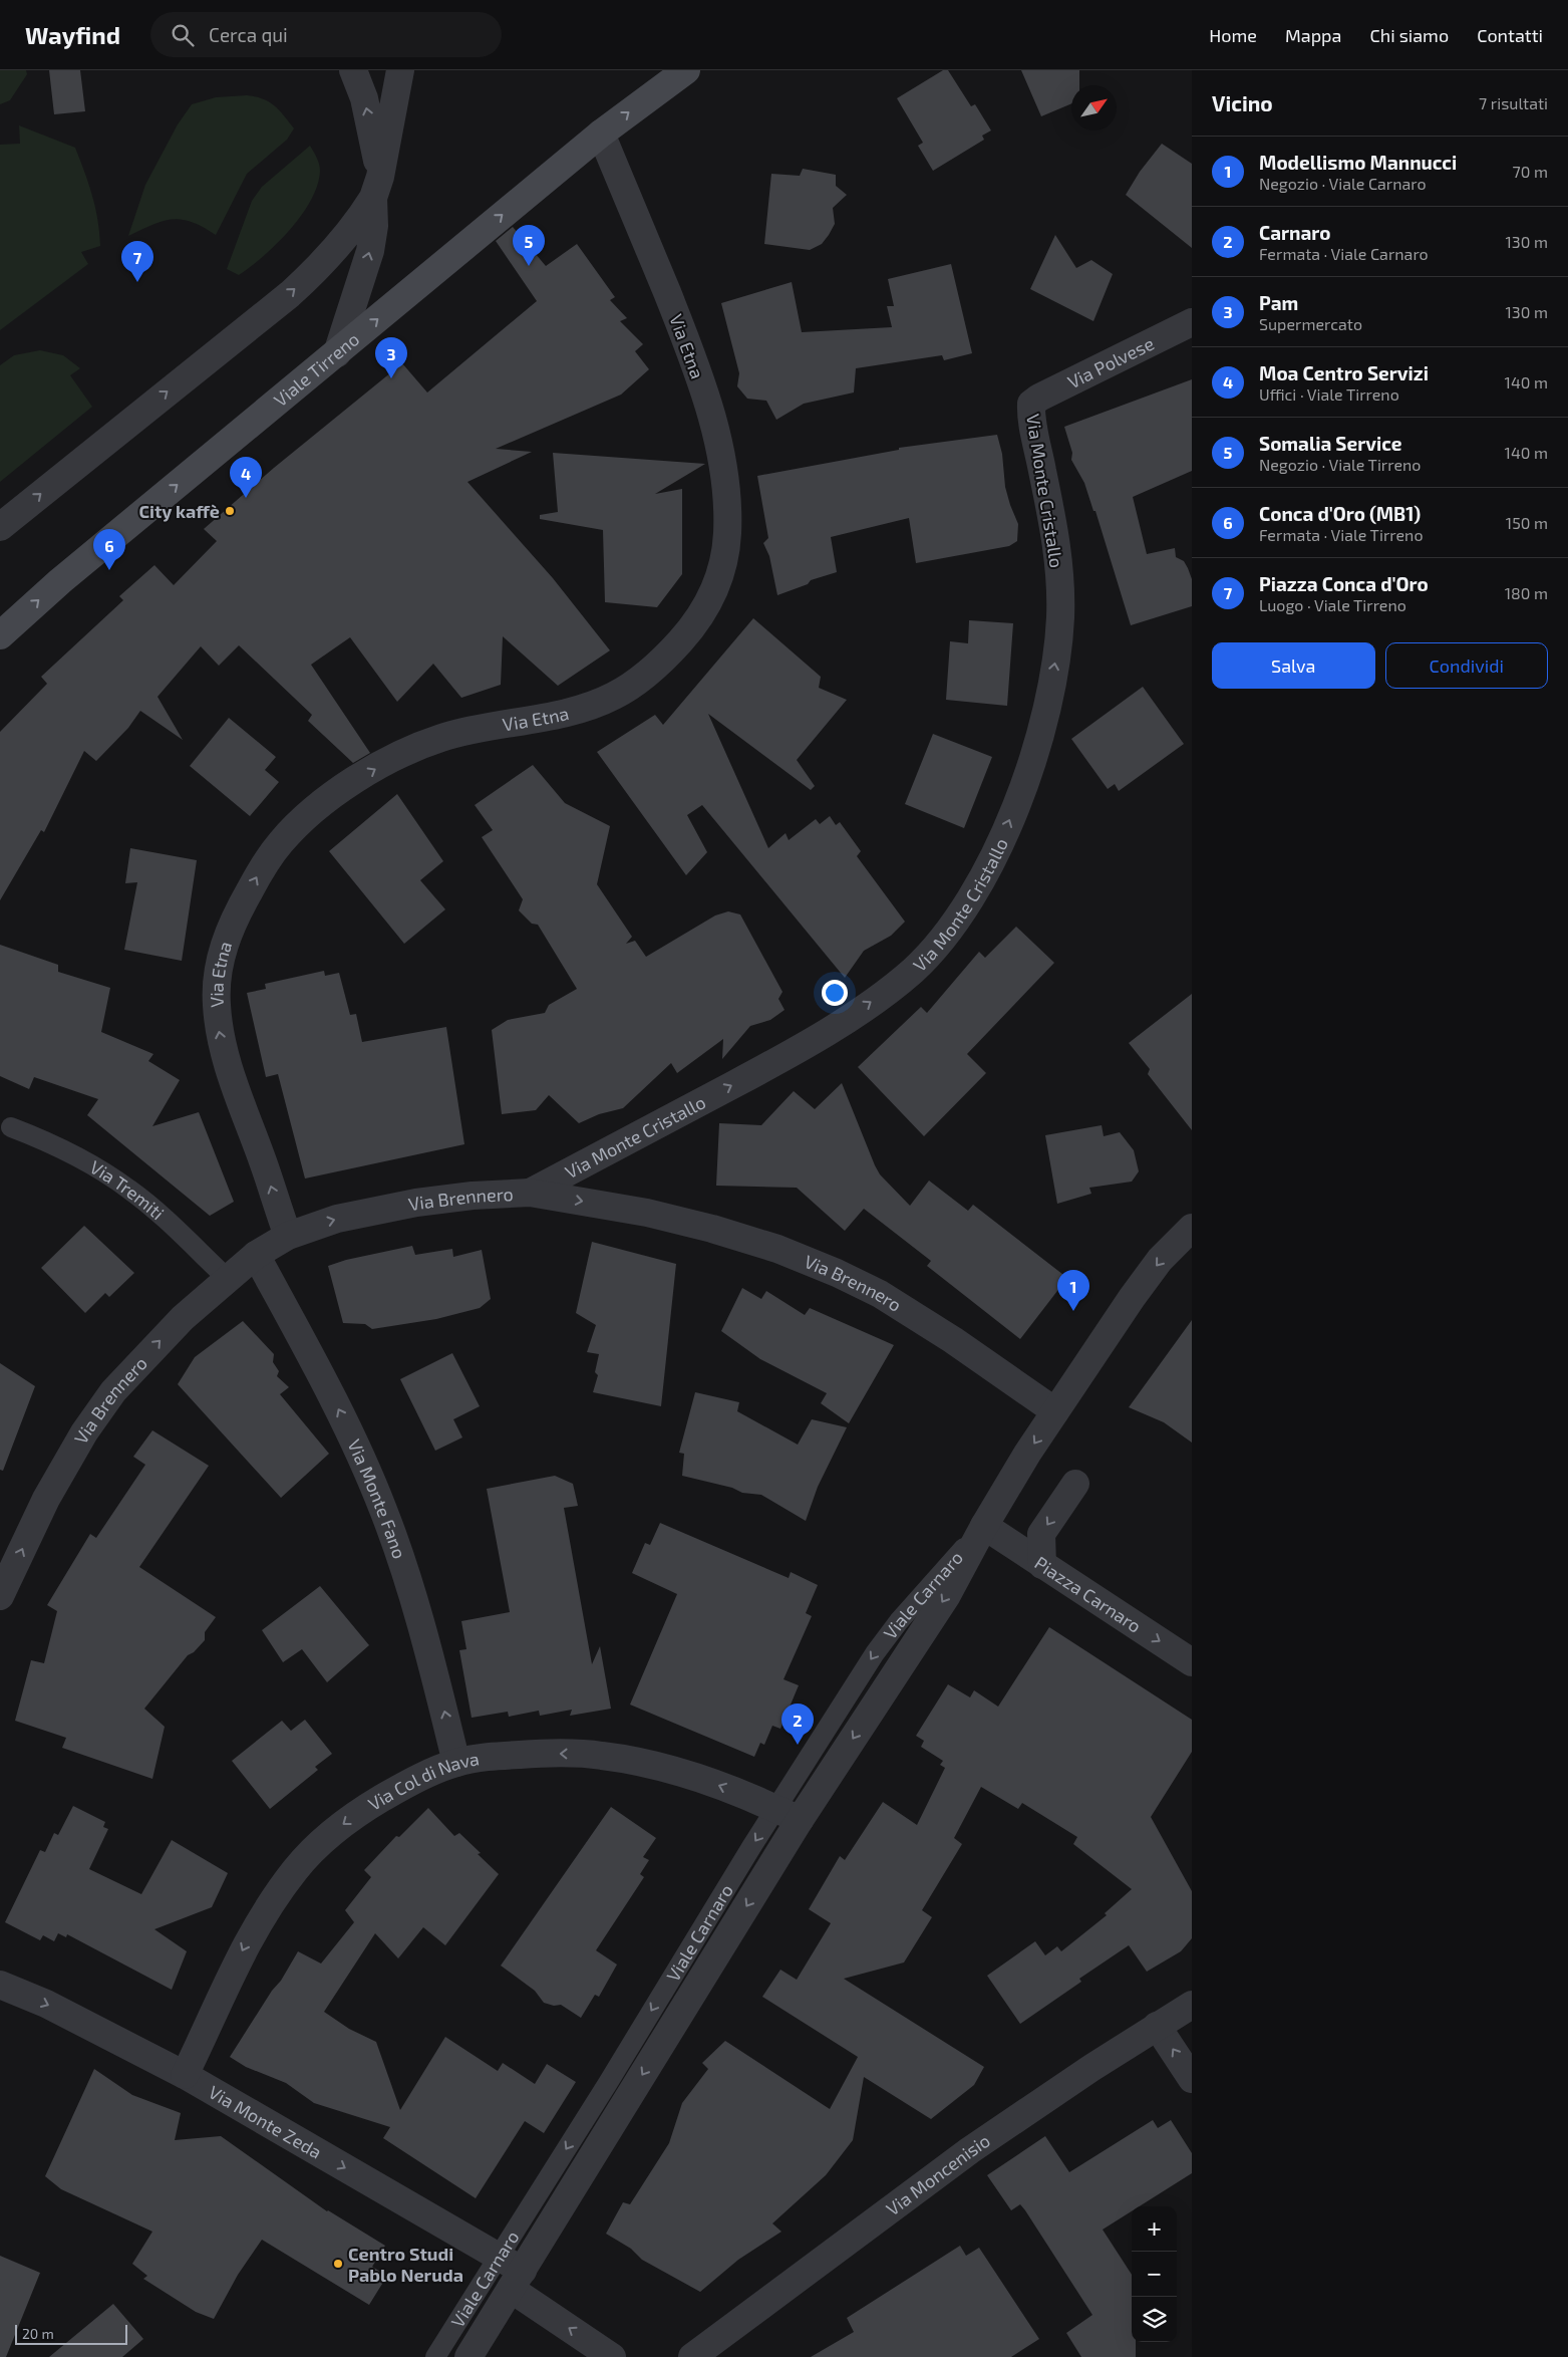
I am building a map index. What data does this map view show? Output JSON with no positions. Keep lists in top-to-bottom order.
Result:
{
  "streets": {
    "main road": ["Viale Tirreno"],
    "street": [
      "Via Etna",
      "Via Polvese",
      "Via Monte Cristallo",
      "Via Brennero",
      "Via Monte Fano",
      "Piazza Carnaro",
      "Viale Carnaro",
      "Via Col di Nava",
      "Via Monte Zeda",
      "Via Moncenisio"
    ],
    "lane": ["Via Tremiti"]
  },
  "crossings": [
    ["Via Etna", "Viale Tirreno"],
    ["Via Etna", "Via Brennero"],
    ["Via Polvese", "Via Monte Cristallo"],
    ["Via Monte Cristallo", "Via Brennero"],
    ["Via Tremiti", "Via Brennero"],
    ["Via Brennero", "Via Monte Fano"],
    ["Via Brennero", "Viale Carnaro"],
    ["Via Monte Fano", "Via Col di Nava"],
    ["Piazza Carnaro", "Viale Carnaro"],
    ["Viale Carnaro", "Via Col di Nava"],
    ["Viale Carnaro", "Via Monte Zeda"],
    ["Via Col di Nava", "Via Monte Zeda"]
  ],
  "one_way": [
    "Via Etna",
    "Viale Tirreno",
    "Via Monte Cristallo",
    "Via Brennero",
    "Via Monte Fano",
    "Piazza Carnaro",
    "Viale Carnaro",
    "Via Col di Nava"
  ],
  "places": ["City kaffè", "Centro Studi Pablo Neruda"],
  "scale_bar": "20 m",
  "north": "top right",
  "page": {
    "header": "Wayfind",
    "search": "Cerca qui",
    "nav": [
      "Home",
      "Mappa",
      "Chi siamo",
      "Contatti"
    ],
    "heading": ["Vicino", "7 risultati"],
    "list": [
      {
        "mark": "1",
        "name": "Modellismo Mannucci",
        "note": "Negozio · Viale Carnaro",
        "value": "70 m"
      },
      {
        "mark": "2",
        "name": "Carnaro",
        "note": "Fermata · Viale Carnaro",
        "value": "130 m"
      },
      {
        "mark": "3",
        "name": "Pam",
        "note": "Supermercato",
        "value": "130 m"
      },
      {
        "mark": "4",
        "name": "Moa Centro Servizi",
        "note": "Uffici · Viale Tirreno",
        "value": "140 m"
      },
      {
        "mark": "5",
        "name": "Somalia Service",
        "note": "Negozio · Viale Tirreno",
        "value": "140 m"
      },
      {
        "mark": "6",
        "name": "Conca d'Oro (MB1)",
        "note": "Fermata · Viale Tirreno",
        "value": "150 m"
      },
      {
        "mark": "7",
        "name": "Piazza Conca d'Oro",
        "note": "Luogo · Viale Tirreno",
        "value": "180 m"
      }
    ],
    "pins": [
      "5",
      "7",
      "3",
      "4",
      "6",
      "1",
      "2"
    ],
    "buttons": ["Salva", "Condividi"],
    "map_buttons": ["+", "−"],
    "scale": "20 m"
  }
}
